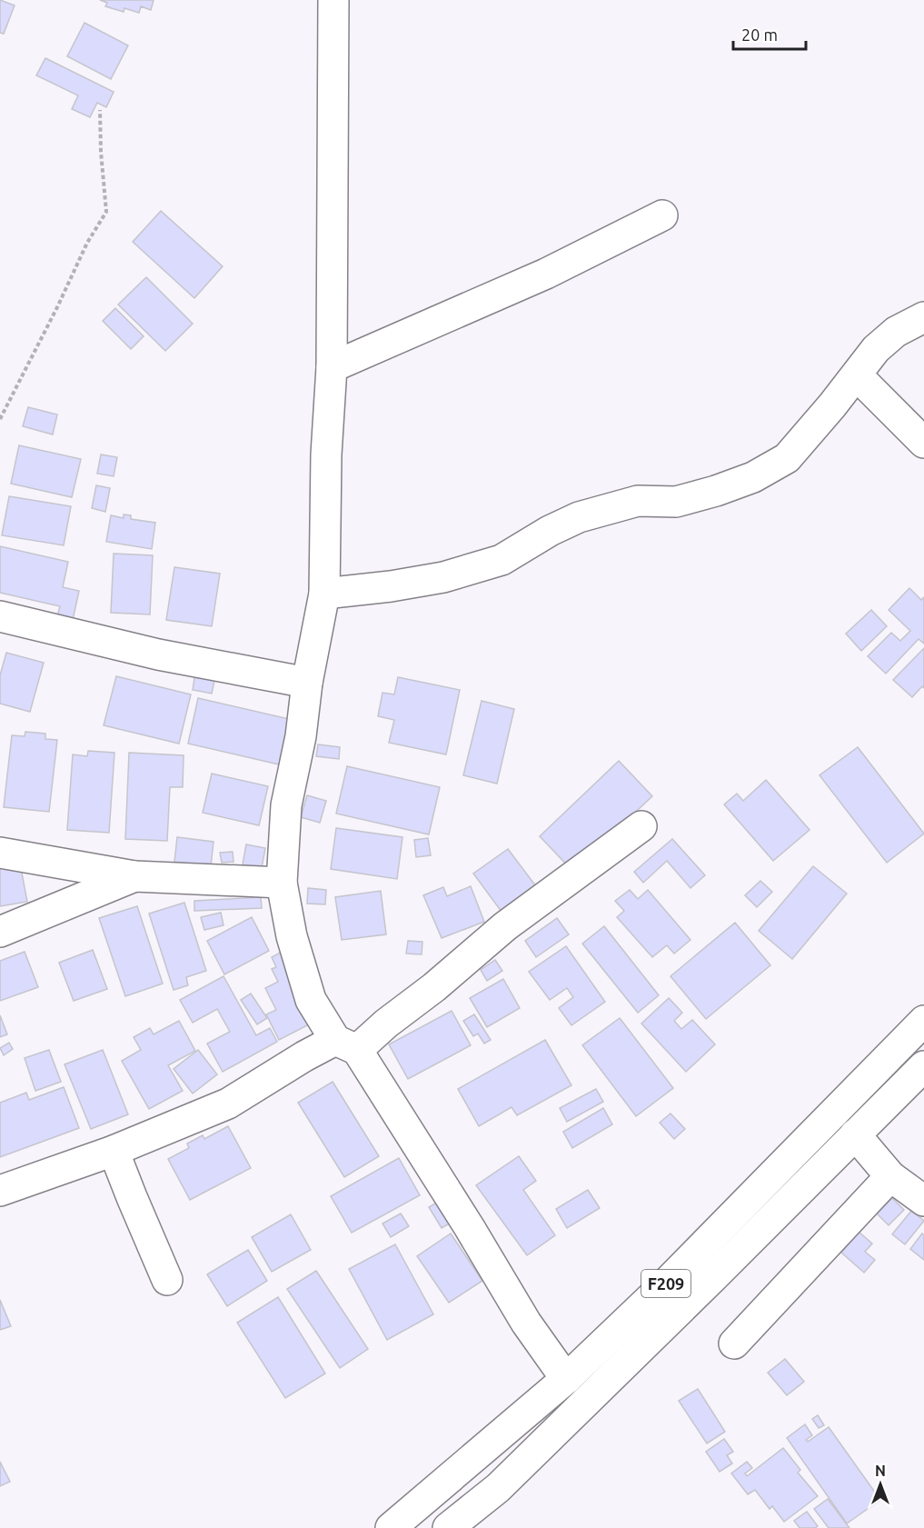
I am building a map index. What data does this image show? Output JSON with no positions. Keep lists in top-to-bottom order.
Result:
{
  "streets": {
    "street": ["F209"]
  },
  "scale_bar": "20 m",
  "north": "top"
}
